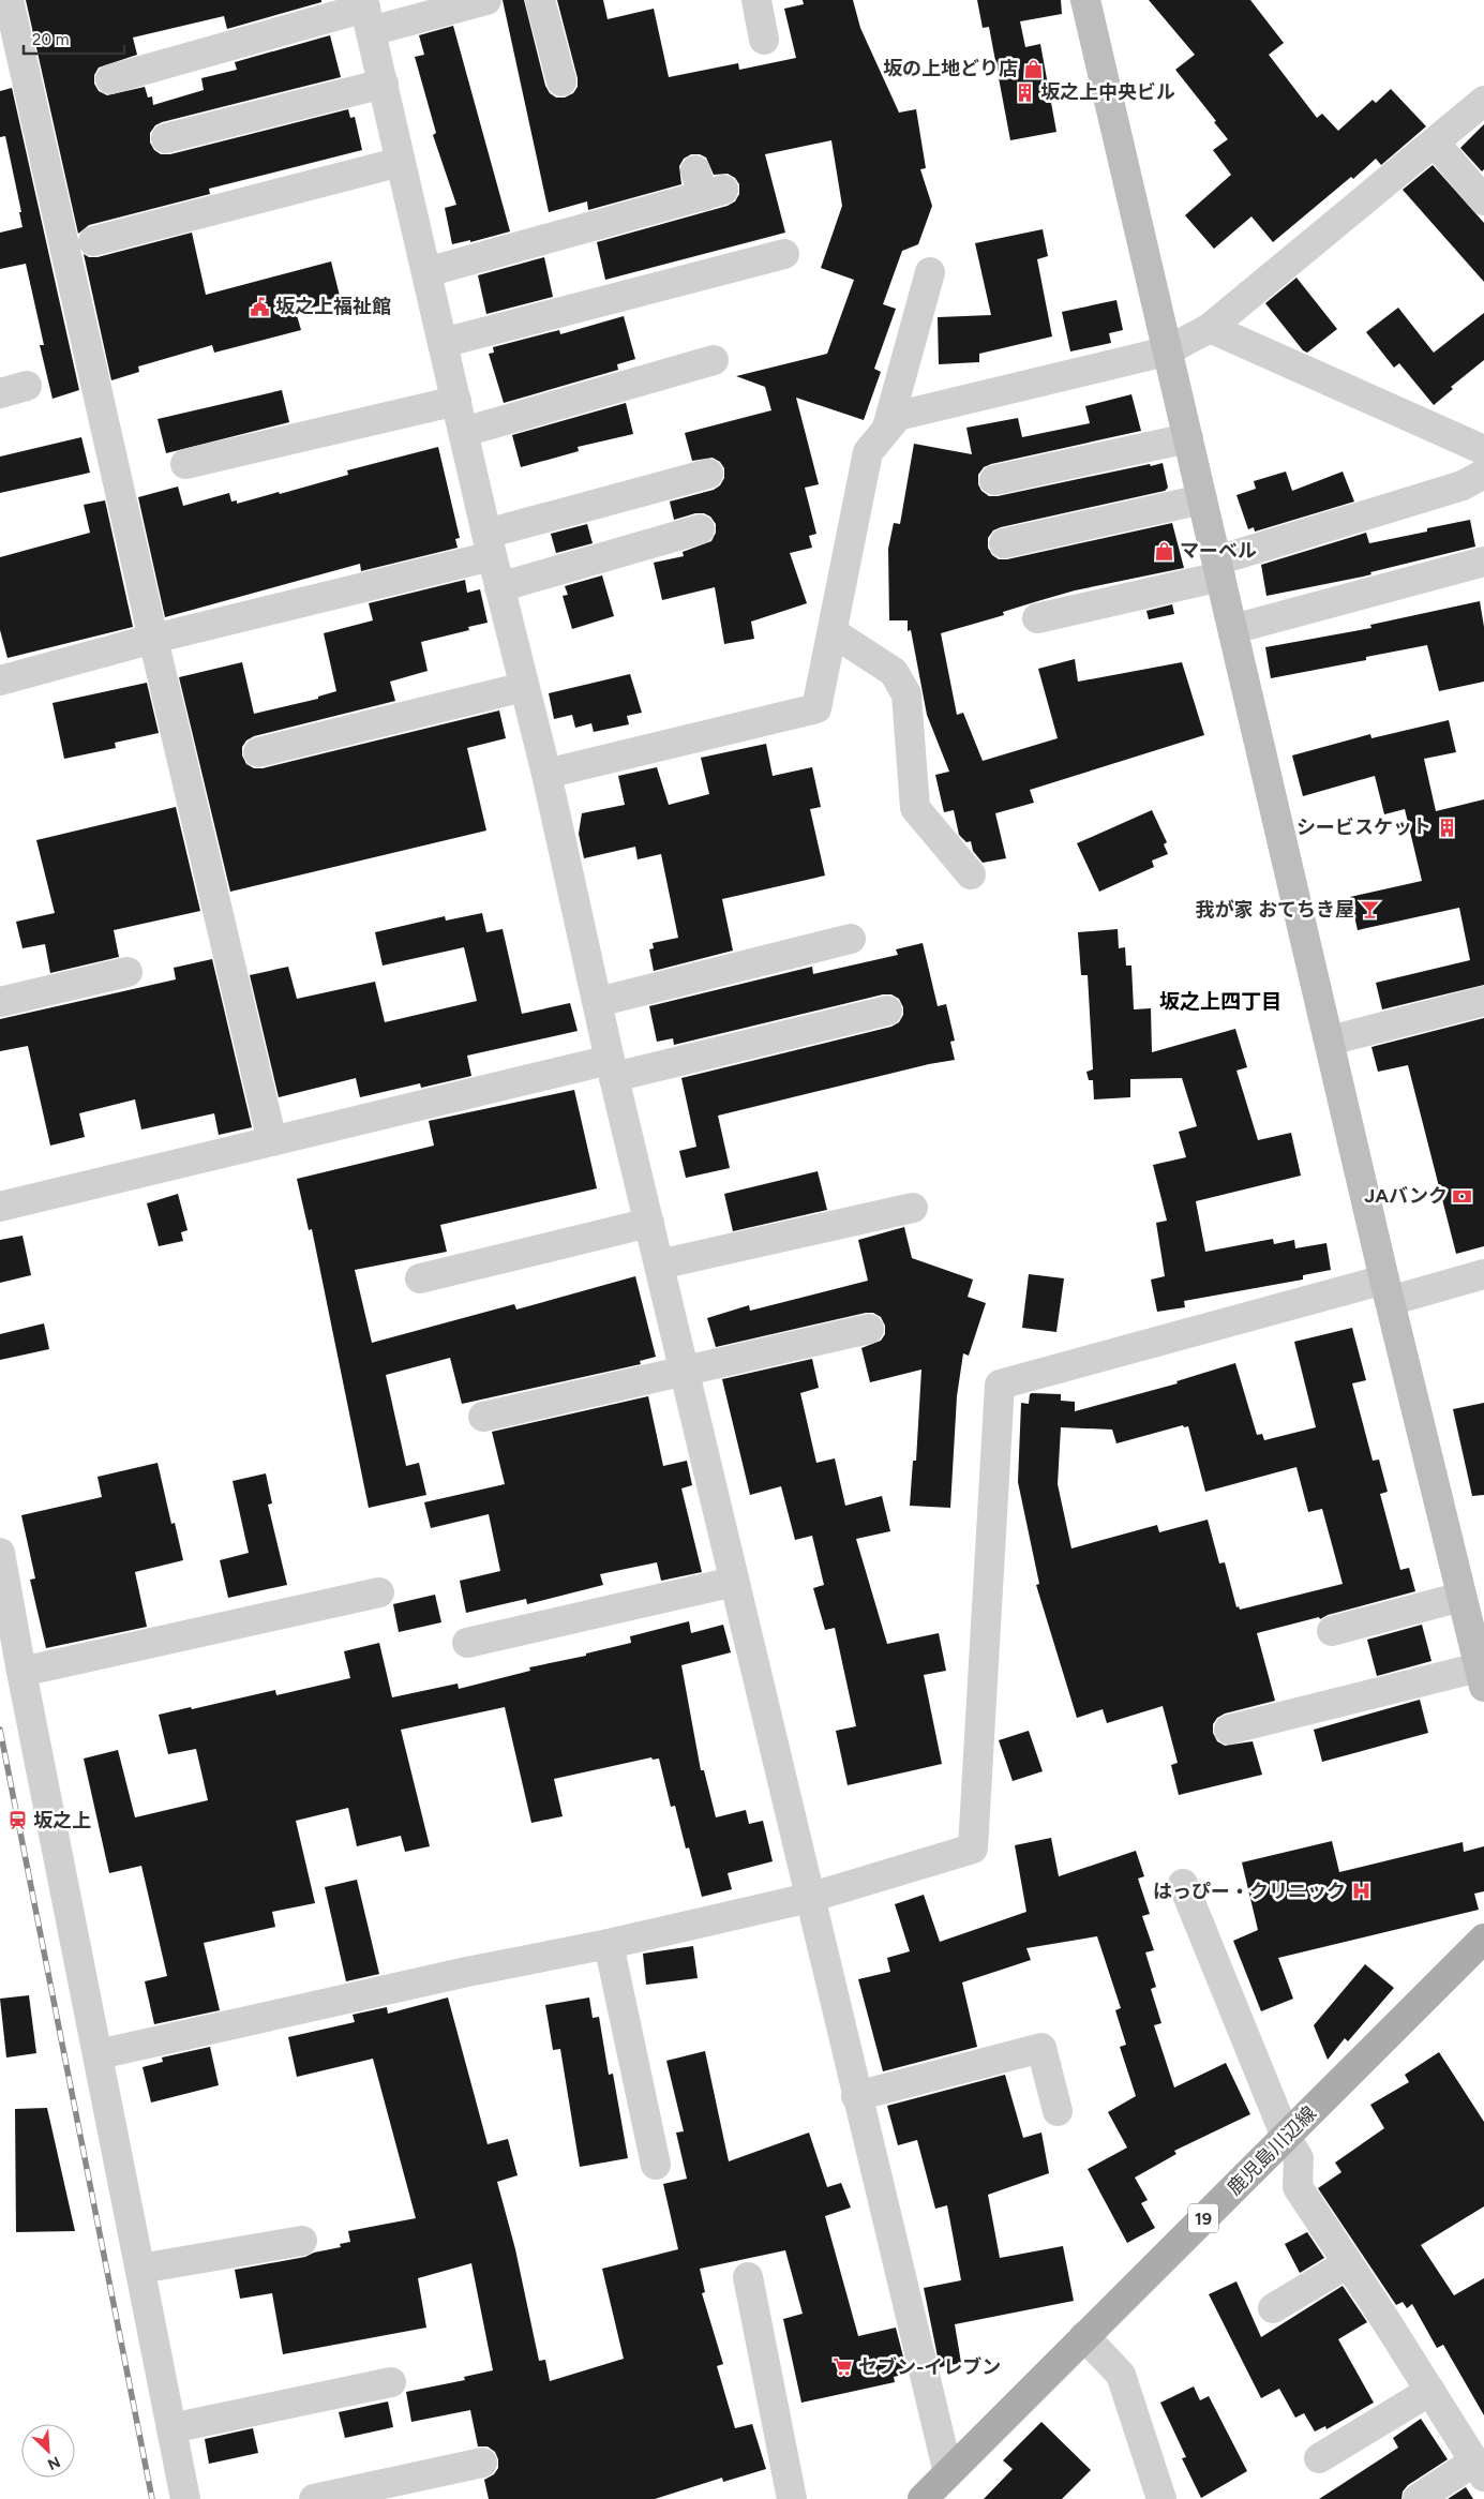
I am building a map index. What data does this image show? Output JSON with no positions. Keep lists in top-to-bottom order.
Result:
{
  "streets": {
    "main road": ["鹿児島川辺線", "19"]
  },
  "districts": ["坂之上四丁目"],
  "places": {
    "shop": ["坂の上地どり店", "マーベル"],
    "building": ["坂之上中央ビル", "シービスケット"],
    "public building": ["坂之上福祉館"],
    "bar": ["我が家 おてちき屋"],
    "bank": ["JAバンク"],
    "station": ["坂之上"],
    "hospital": ["はっぴー・クリニック"],
    "supermarket": ["セブン-イレブン"]
  },
  "scale_bar": "20 m",
  "north": "bottom right"
}
